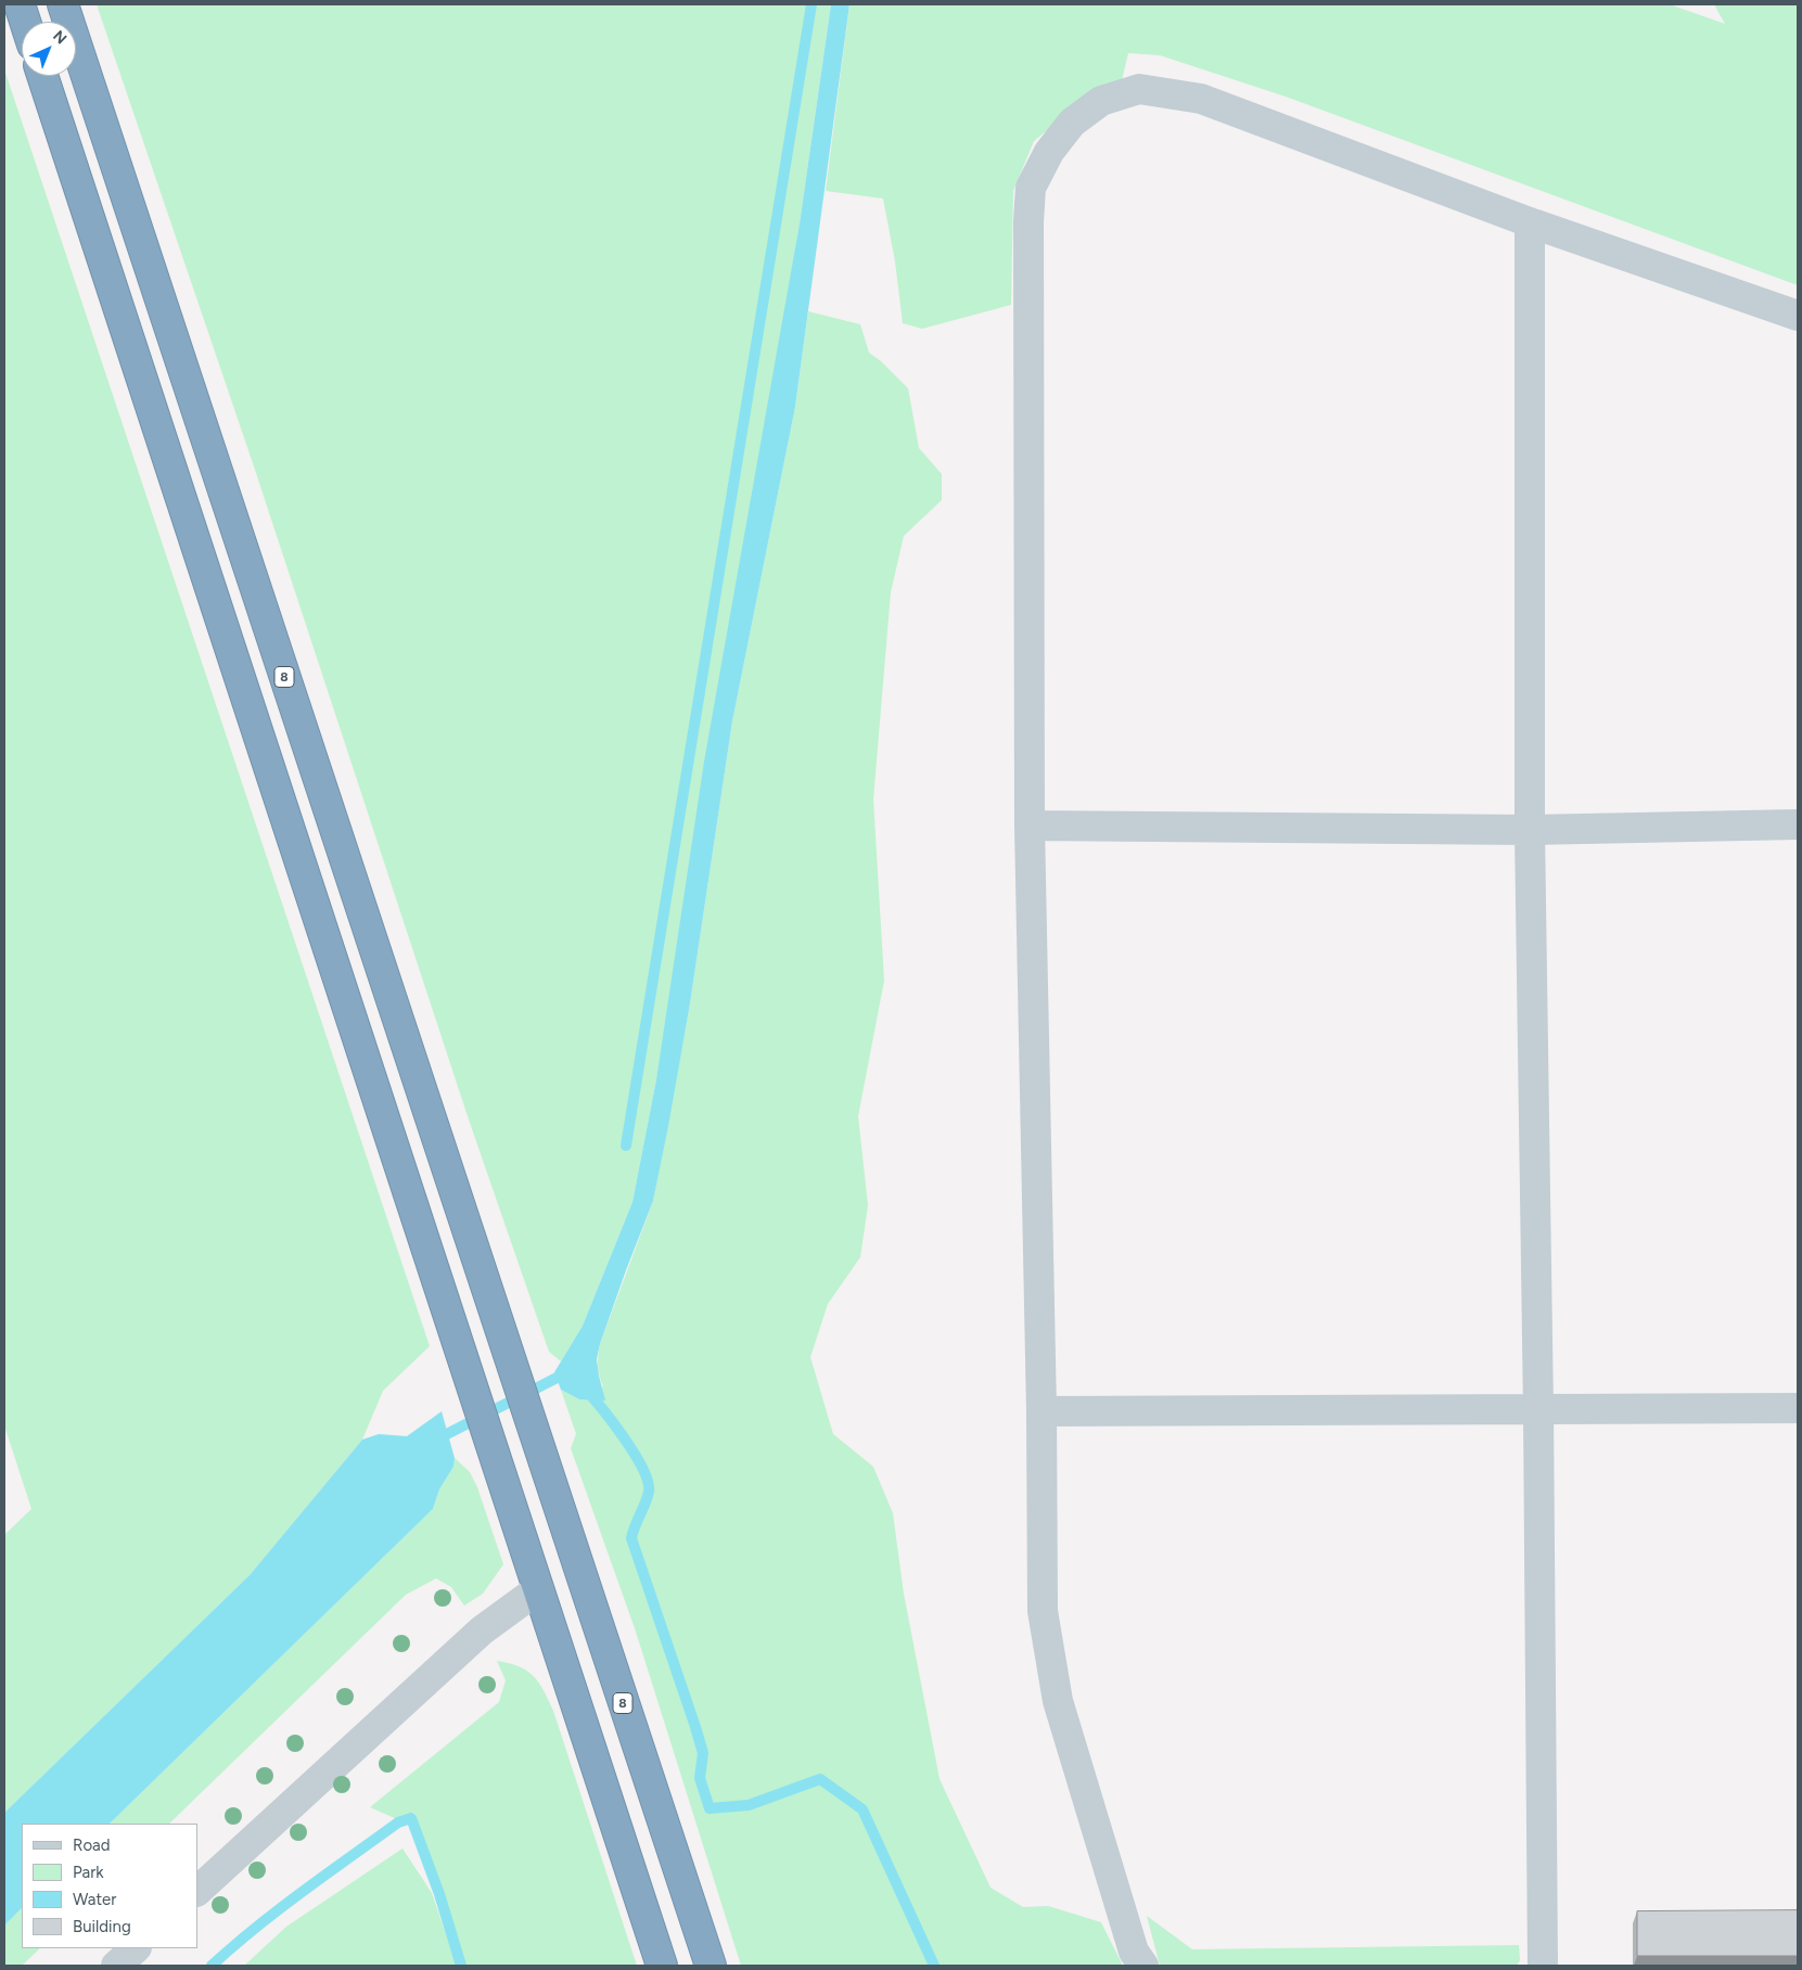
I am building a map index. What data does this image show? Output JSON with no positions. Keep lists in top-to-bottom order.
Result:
{
  "streets": {
    "highway": ["8"]
  },
  "legend": [
    "Road",
    "Park",
    "Water",
    "Building"
  ],
  "north": "top right"
}
